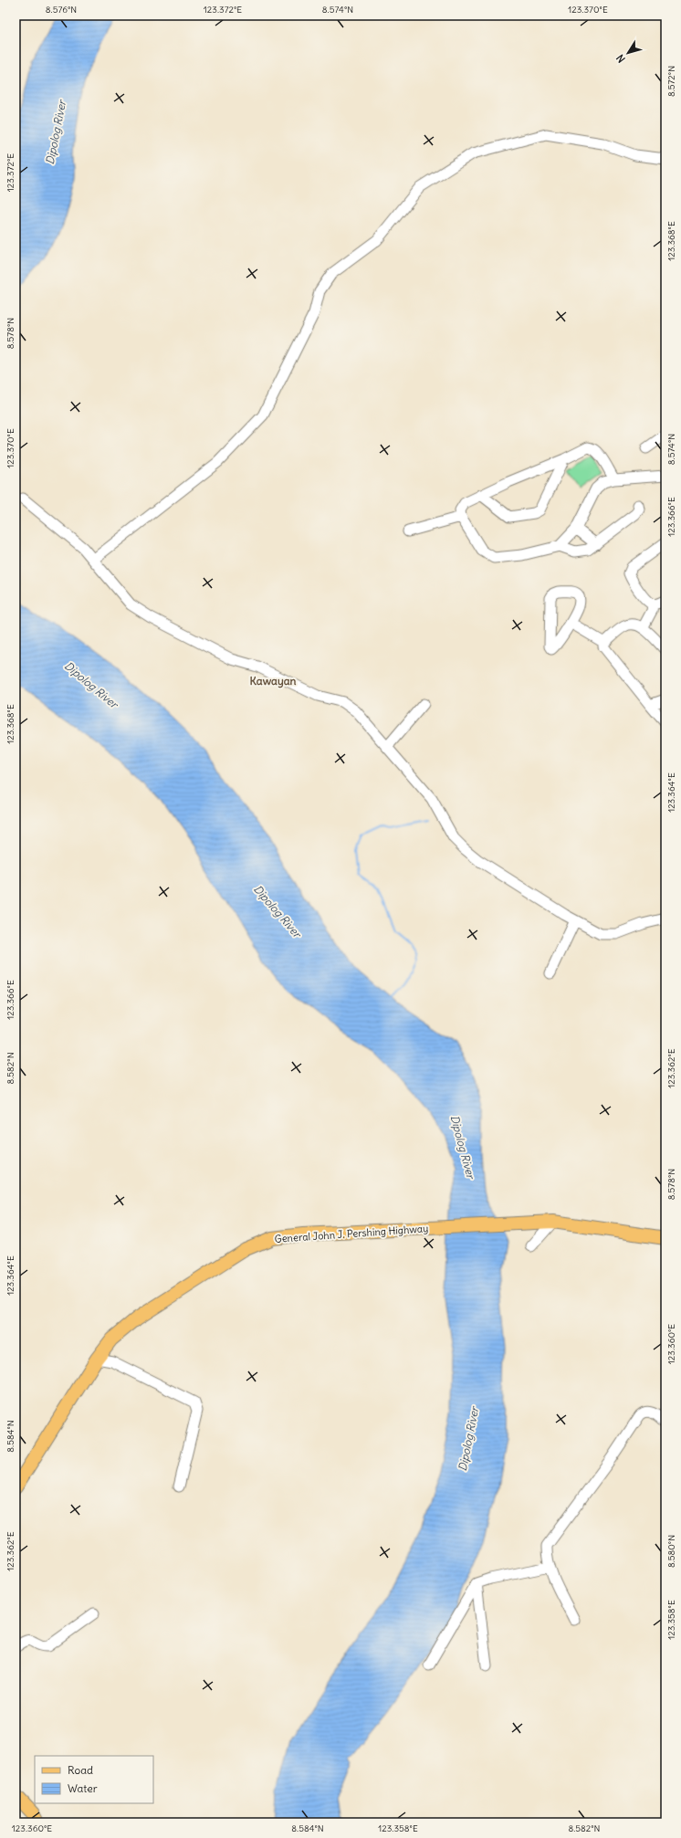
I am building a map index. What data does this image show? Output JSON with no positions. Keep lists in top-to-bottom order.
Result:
{
  "streets": {
    "main road": ["General John J. Pershing Highway"]
  },
  "districts": ["Kawayan"],
  "water": ["Dipolog River"],
  "legend": ["Road", "Water"],
  "north": "bottom left",
  "coordinates": [
    "8.576°N",
    "123.372°E",
    "8.574°N",
    "123.370°E",
    "8.572°N",
    "123.368°E",
    "8.578°N",
    "123.366°E",
    "123.364°E",
    "123.362°E",
    "8.582°N",
    "123.360°E",
    "8.584°N",
    "8.580°N",
    "123.358°E"
  ]
}
